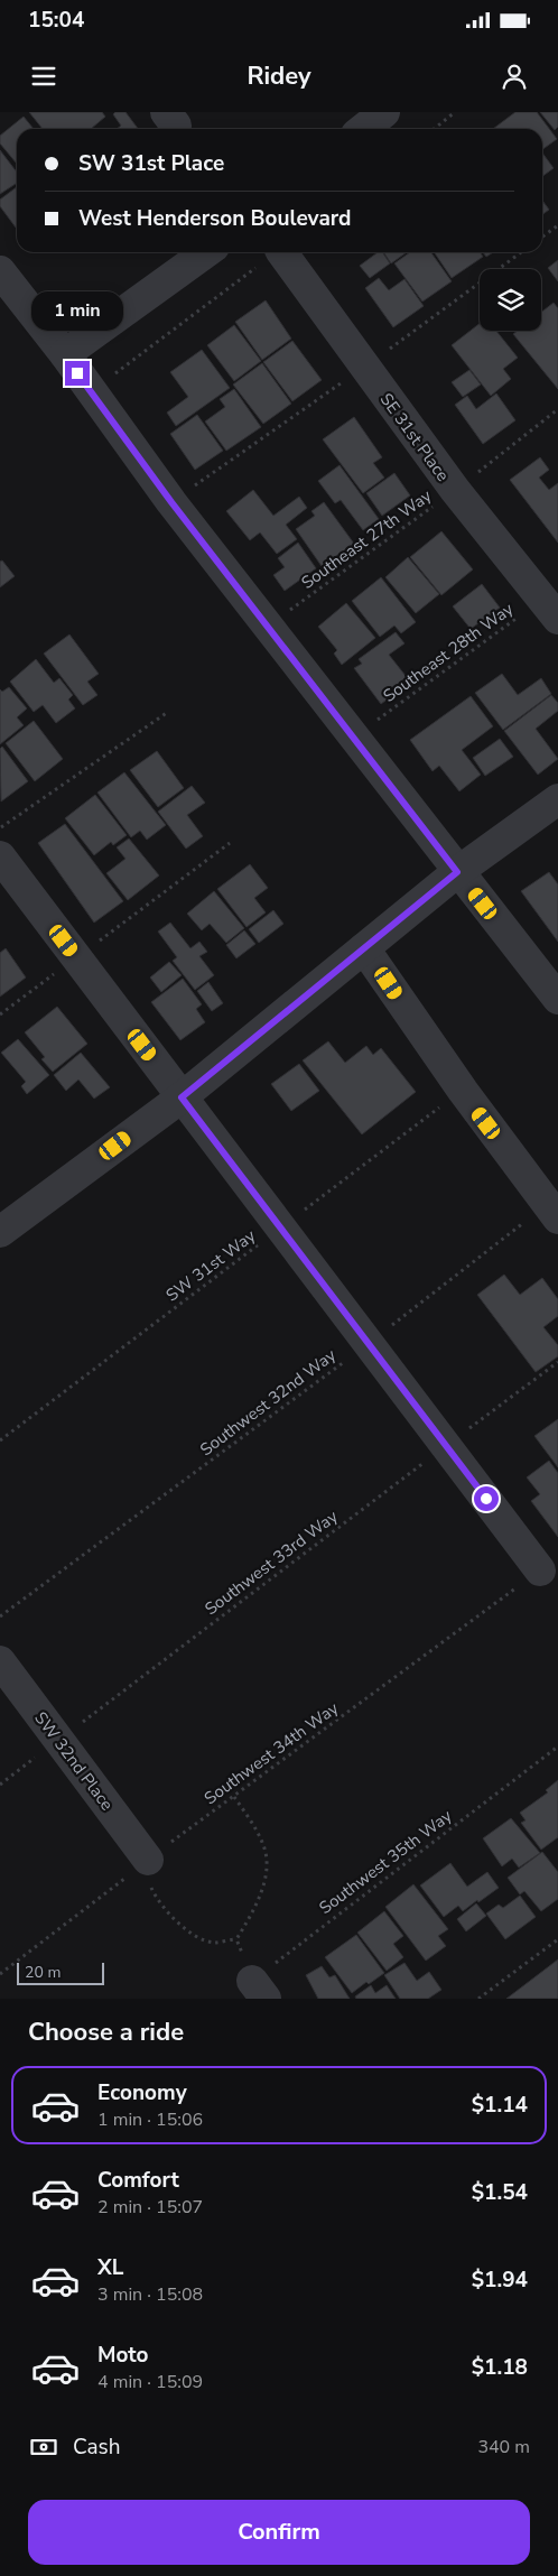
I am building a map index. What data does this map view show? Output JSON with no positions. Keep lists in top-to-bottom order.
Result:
{
  "streets": {
    "street": ["SE 31st Place", "SW 32nd Place"],
    "path": [
      "Southeast 27th Way",
      "Southeast 28th Way",
      "SW 31st Way",
      "Southwest 32nd Way",
      "Southwest 33rd Way",
      "Southwest 34th Way",
      "Southwest 35th Way"
    ]
  },
  "crossings": [
    ["SE 31st Place", "Southeast 27th Way"],
    ["SE 31st Place", "Southeast 28th Way"],
    ["Southwest 33rd Way", "SW 32nd Place"],
    ["Southwest 34th Way", "SW 32nd Place"]
  ],
  "scale_bar": "20 m",
  "page": {
    "status": "15:04",
    "header": "Ridey",
    "banner": ["SW 31st Place", "West Henderson Boulevard"],
    "bubble": "1 min",
    "scale": "20 m",
    "heading": "Choose a ride",
    "list": [
      {
        "name": "Economy",
        "note": "1 min · 15:06",
        "value": "$1.14"
      },
      {
        "name": "Comfort",
        "note": "2 min · 15:07",
        "value": "$1.54"
      },
      {
        "name": "XL",
        "note": "3 min · 15:08",
        "value": "$1.94"
      },
      {
        "name": "Moto",
        "note": "4 min · 15:09",
        "value": "$1.18"
      }
    ],
    "pay": ["Cash", "340 m"],
    "buttons": "Confirm"
  }
}
